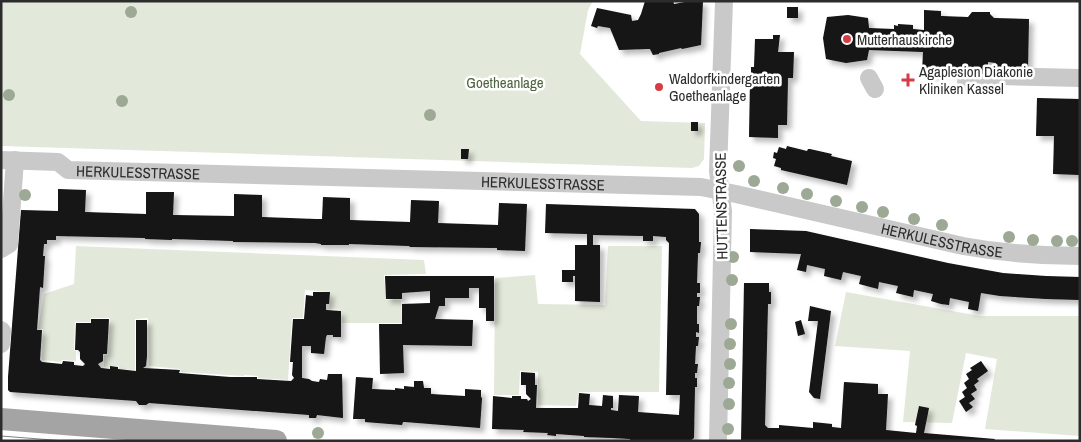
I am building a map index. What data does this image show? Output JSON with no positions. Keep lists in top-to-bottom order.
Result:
{
  "streets": {
    "street": ["HERKULESSTRASSE", "HUTTENSTRASSE"]
  },
  "crossings": [
    ["HERKULESSTRASSE", "HUTTENSTRASSE"]
  ],
  "parks": ["Goetheanlage"],
  "places": {
    "other": ["Mutterhauskirche", "Waldorfkindergarten Goetheanlage"],
    "health": ["Agaplesion Diakonie Kliniken Kassel"]
  }
}
